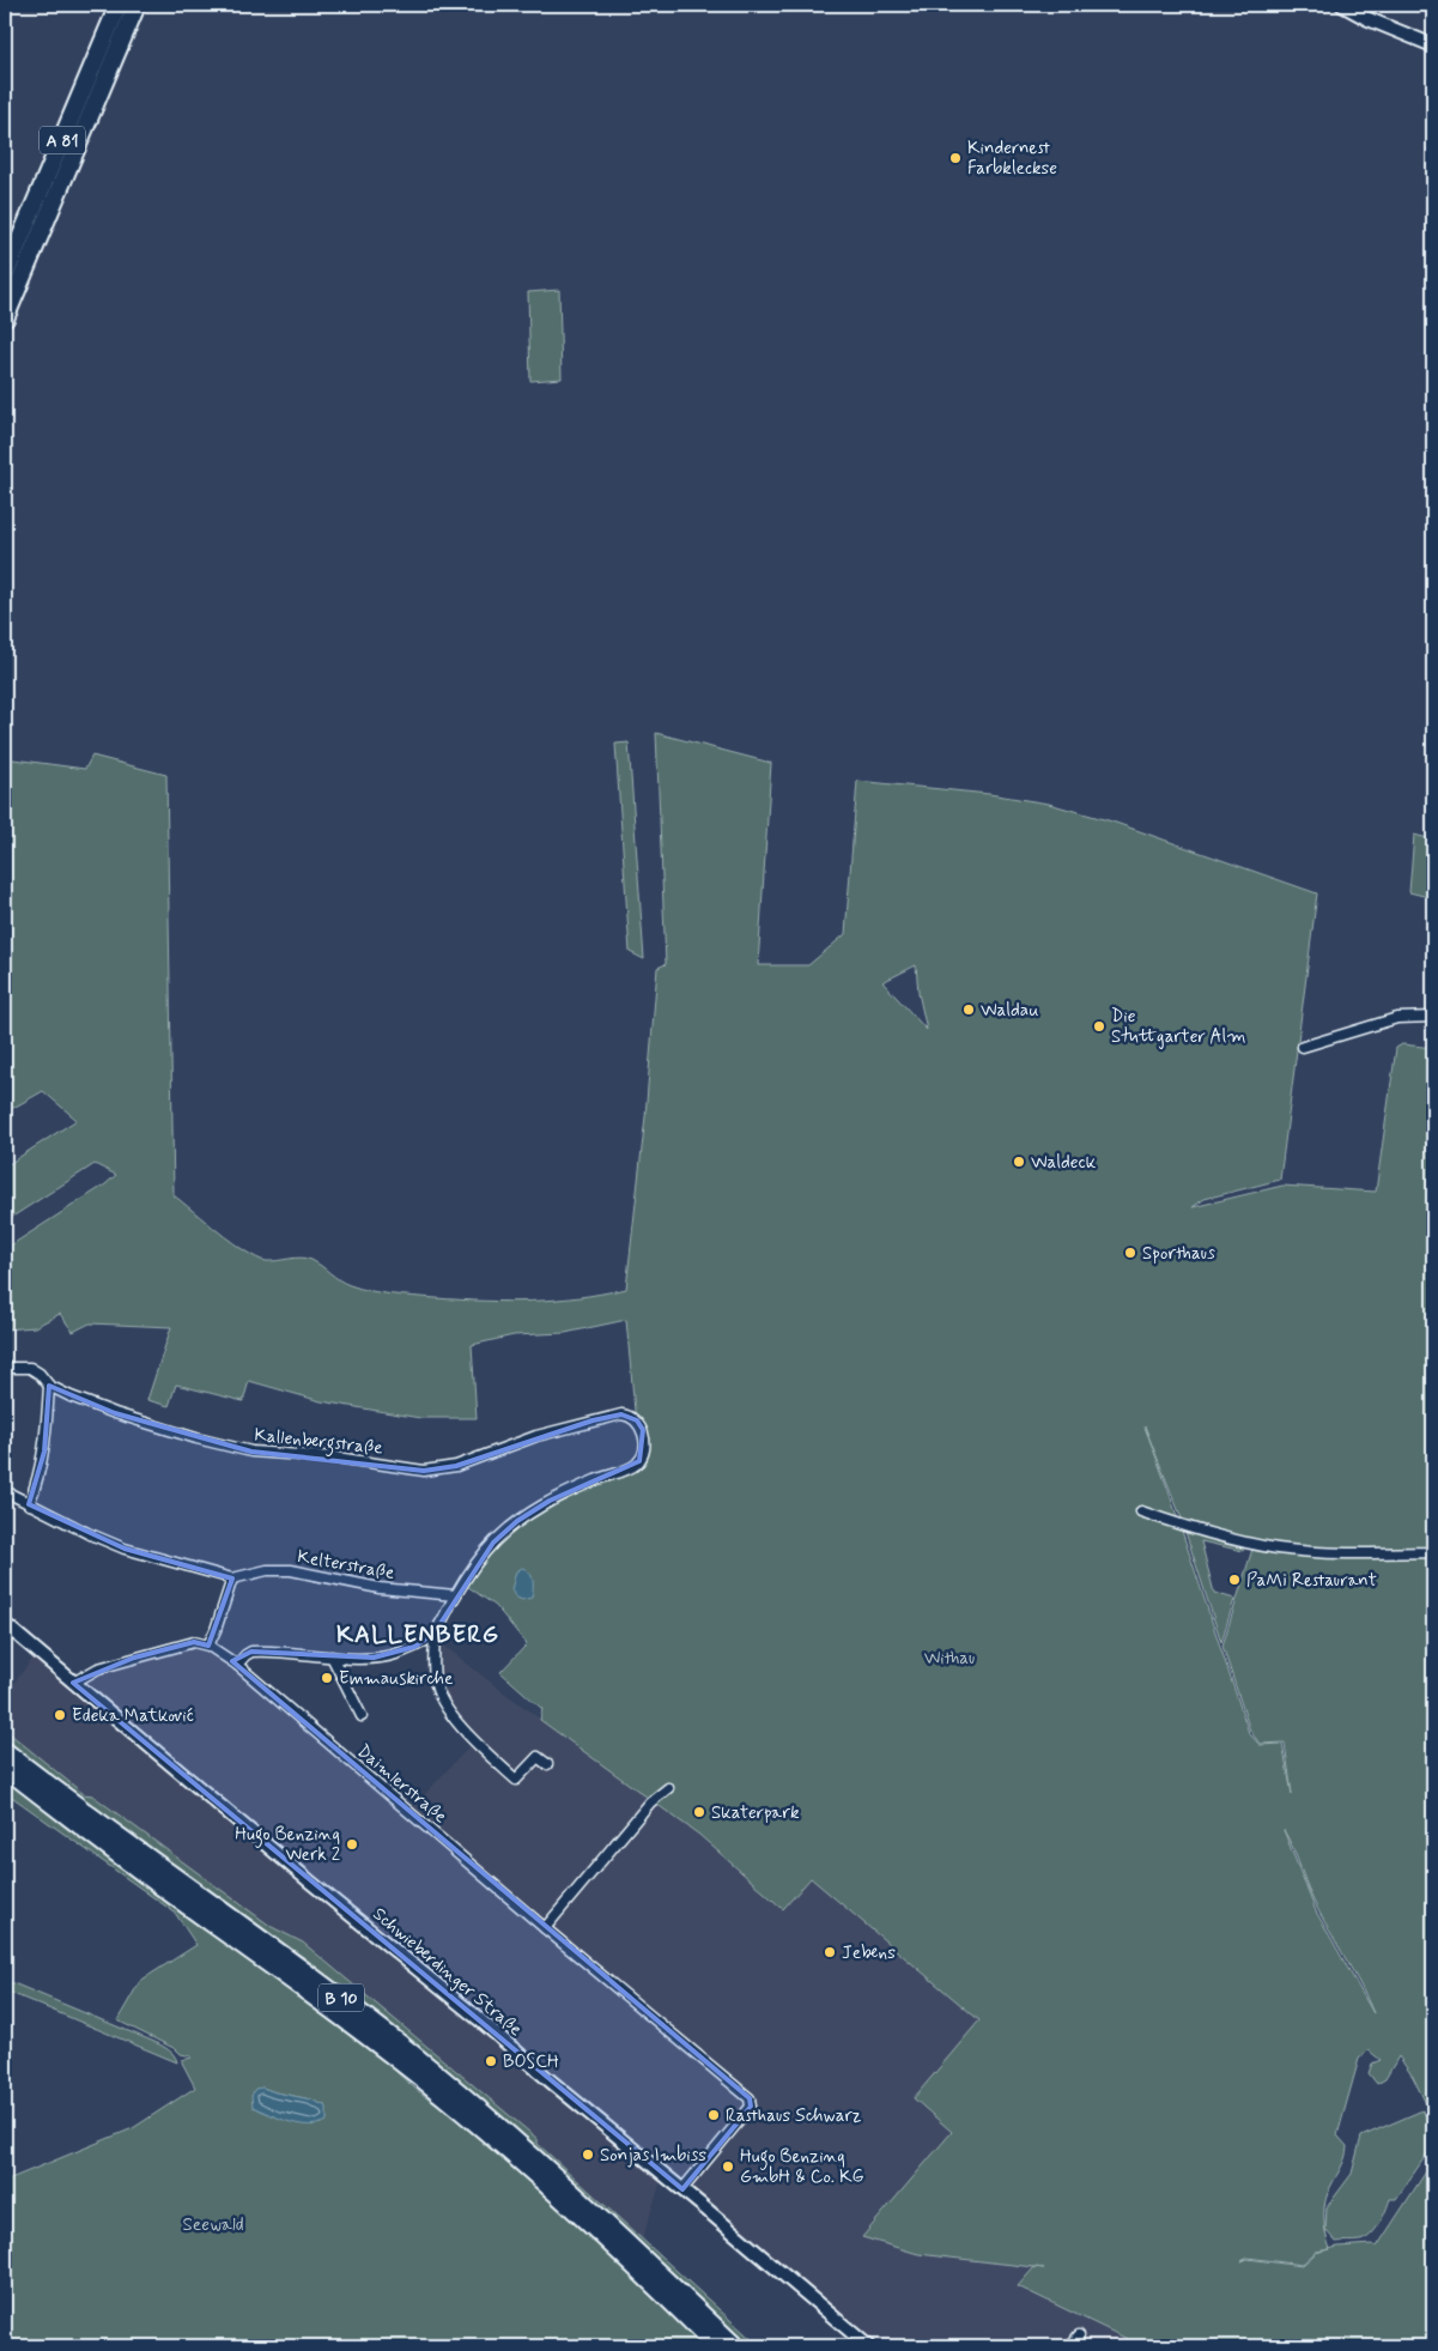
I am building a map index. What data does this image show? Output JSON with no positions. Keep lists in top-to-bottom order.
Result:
{
  "streets": {
    "highway": ["A 81", "B 10"],
    "street": [
      "Kallenbergstraße",
      "Kelterstraße",
      "Daimlerstraße",
      "Schwieberdinger Straße"
    ]
  },
  "crossings": [
    ["Kallenbergstraße", "Kelterstraße"],
    ["Daimlerstraße", "Schwieberdinger Straße"]
  ],
  "districts": ["KALLENBERG"],
  "parks": ["Withau", "Seewald"],
  "places": [
    "Kindernest Farbkleckse",
    "Waldau",
    "Die Stuttgarter Alm",
    "Waldeck",
    "Sporthaus",
    "PaMi Restaurant",
    "Emmauskirche",
    "Edeka Matković",
    "Skaterpark",
    "Hugo Benzing Werk 2",
    "Jebens",
    "BOSCH",
    "Rasthaus Schwarz",
    "Sonjas Imbiss",
    "Hugo Benzing GmbH & Co. KG"
  ]
}
